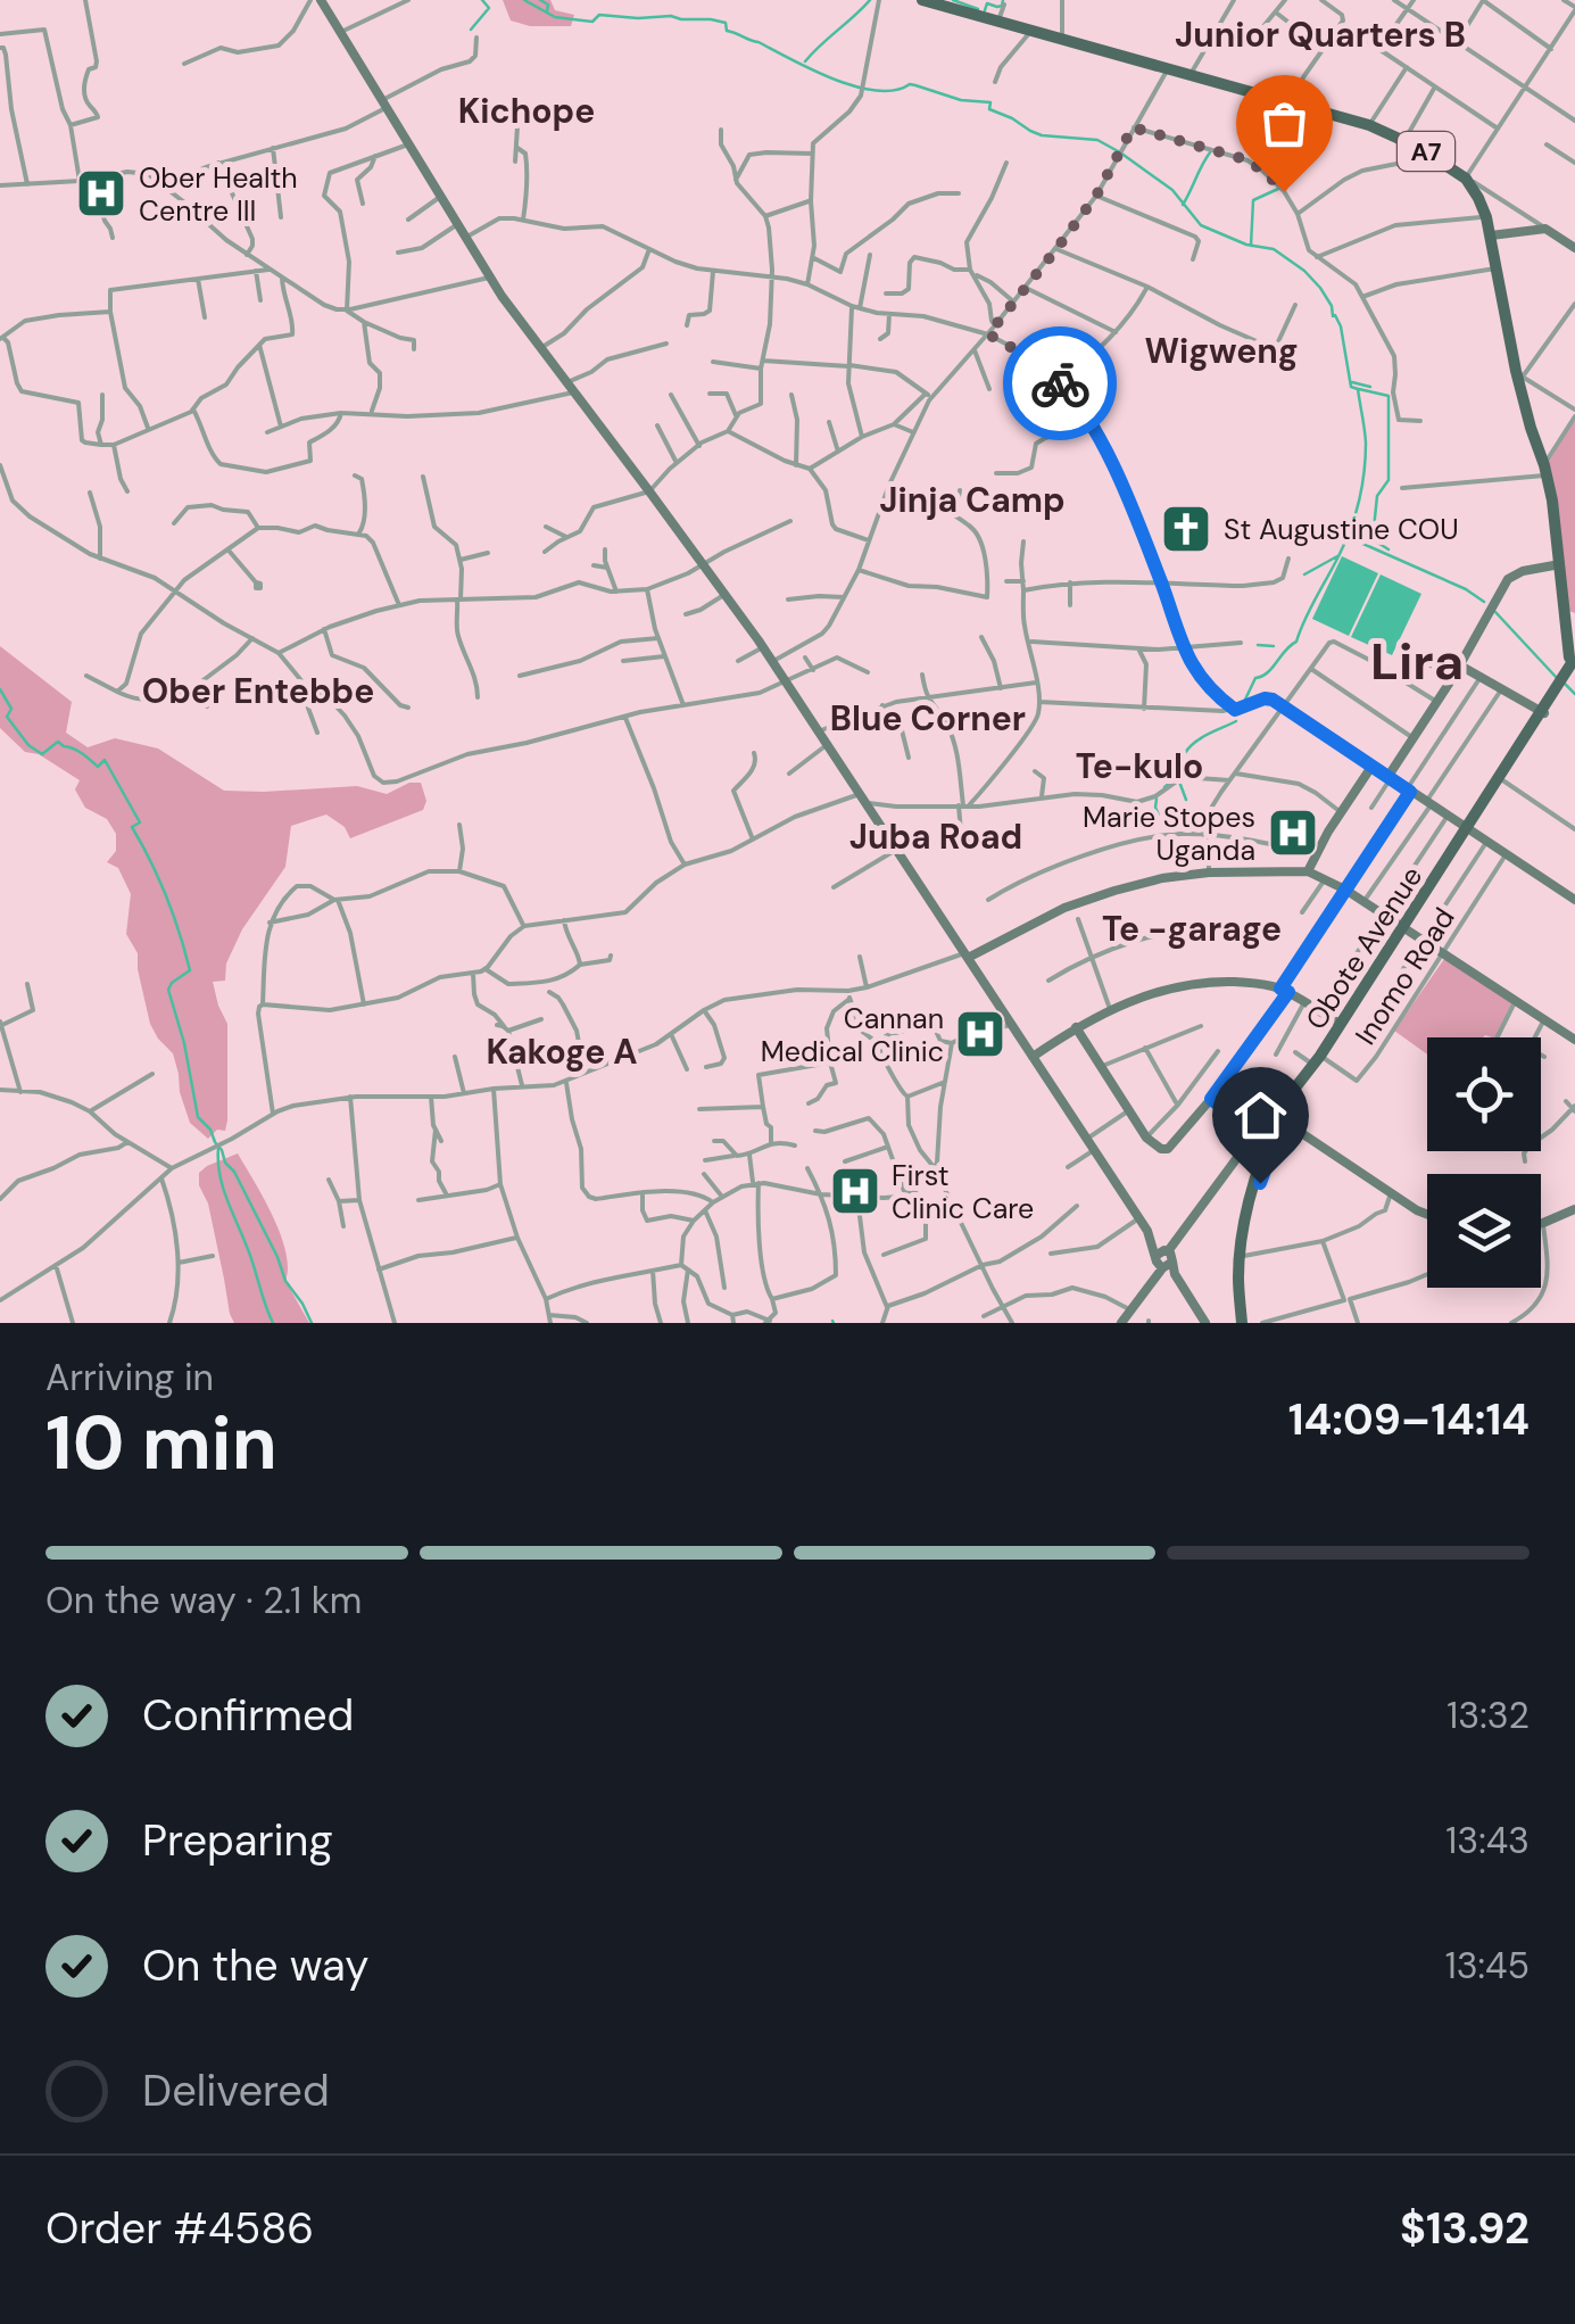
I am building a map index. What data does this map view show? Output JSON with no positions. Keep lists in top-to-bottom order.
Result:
{
  "streets": {
    "main road": ["A7", "Obote Avenue"],
    "street": ["Inomo Road"]
  },
  "crossings": [
    ["A7", "Obote Avenue"],
    ["Obote Avenue", "Inomo Road"]
  ],
  "districts": [
    "Junior Quarters B",
    "Kichope",
    "Wigweng",
    "Jinja Camp",
    "Lira",
    "Ober Entebbe",
    "Blue Corner",
    "Te-kulo",
    "Juba Road",
    "Te -garage",
    "Kakoge A"
  ],
  "places": {
    "hospital": [
      "Ober Health Centre III",
      "Marie Stopes Uganda",
      "Cannan Medical Clinic",
      "First Clinic Care"
    ],
    "church": ["St Augustine COU"]
  },
  "page": {
    "heading": ["10 min", "Arriving in", "14:09–14:14"],
    "panel": ["Order #4586", "$13.92"],
    "bar": "On the way · 2.1 km",
    "list": [
      ["Confirmed", "13:32"],
      ["Preparing", "13:43"],
      ["On the way", "13:45"],
      "Delivered"
    ]
  }
}
